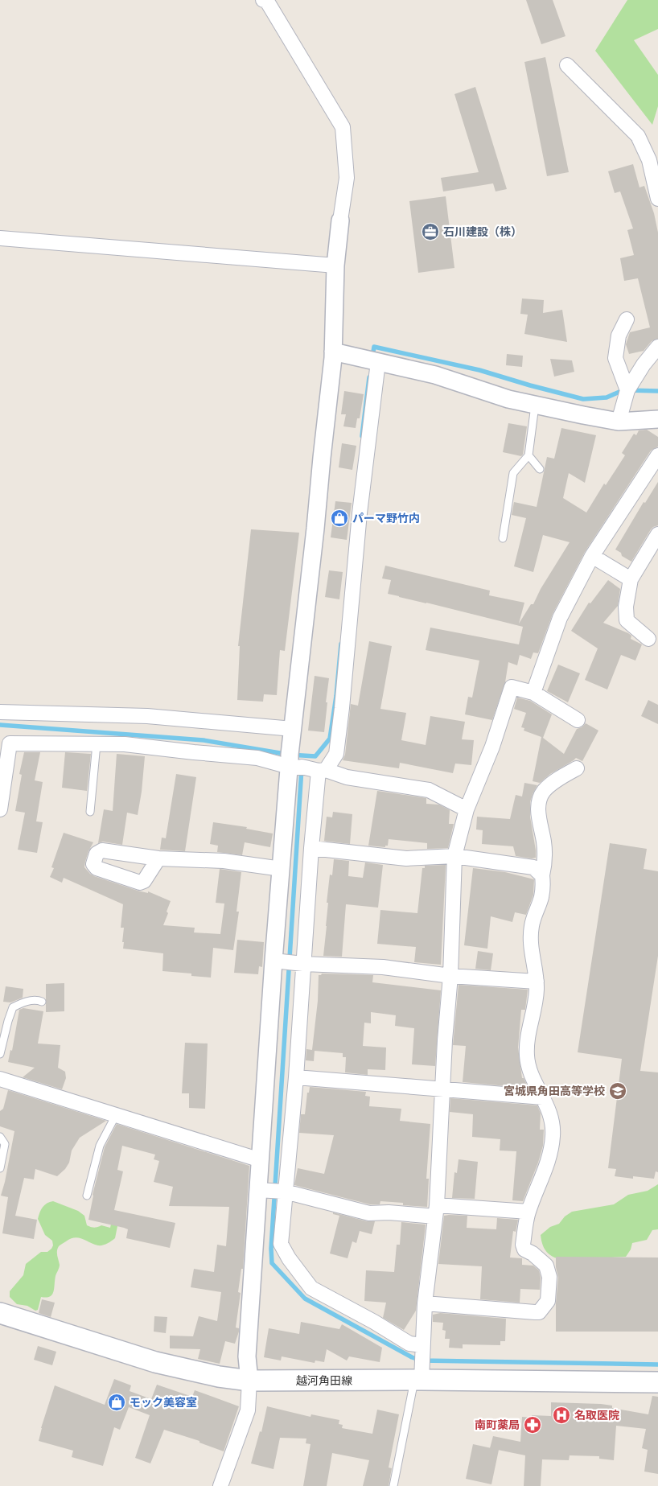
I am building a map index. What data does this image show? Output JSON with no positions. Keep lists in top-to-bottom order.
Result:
{
  "streets": {
    "main road": ["越河角田線"]
  },
  "places": {
    "office": ["石川建設（株）"],
    "shop": ["パーマ野竹内", "モック美容室"],
    "school or university": ["宮城県角田高等学校"],
    "hospital": ["名取医院"],
    "pharmacy": ["南町薬局"]
  }
}
